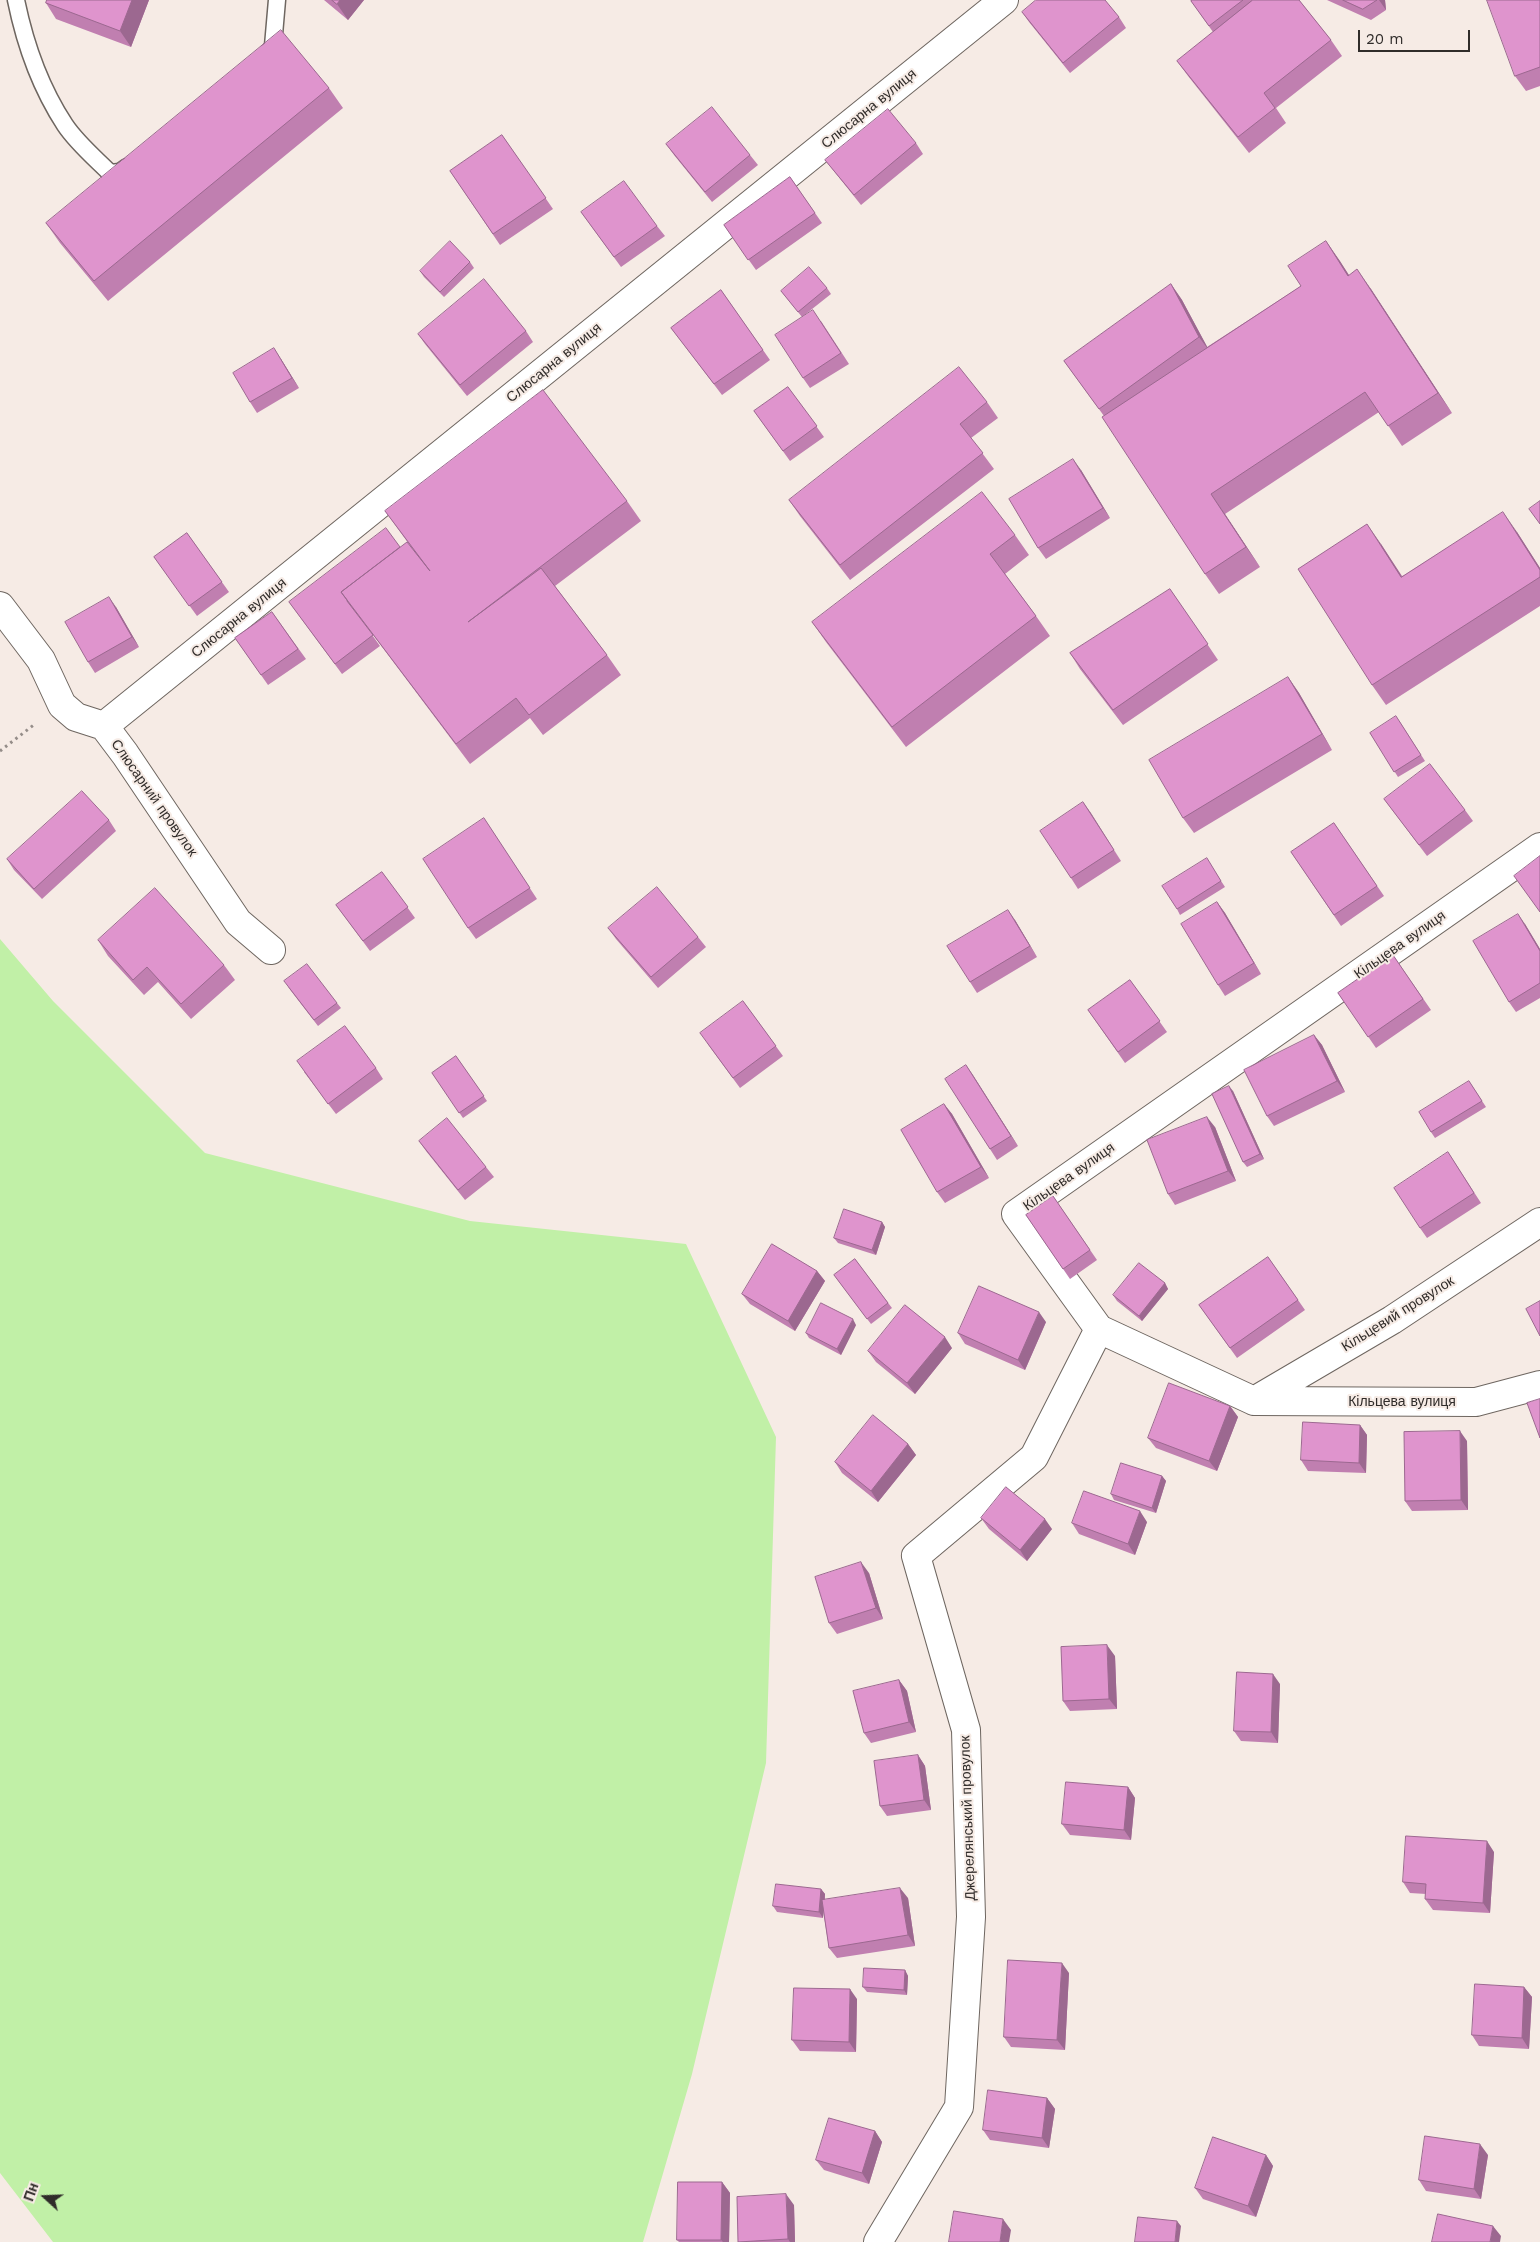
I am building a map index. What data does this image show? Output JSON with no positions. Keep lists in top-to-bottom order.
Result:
{
  "streets": {
    "street": [
      "Слюсарна вулиця",
      "Слюсарний провулок",
      "Кільцева вулиця",
      "Кільцевий провулок",
      "Джерелянський провулок"
    ]
  },
  "crossings": [
    ["Слюсарна вулиця", "Слюсарний провулок"],
    ["Кільцева вулиця", "Кільцевий провулок"],
    ["Кільцева вулиця", "Джерелянський провулок"]
  ],
  "scale_bar": "20 m",
  "north": "left"
}
